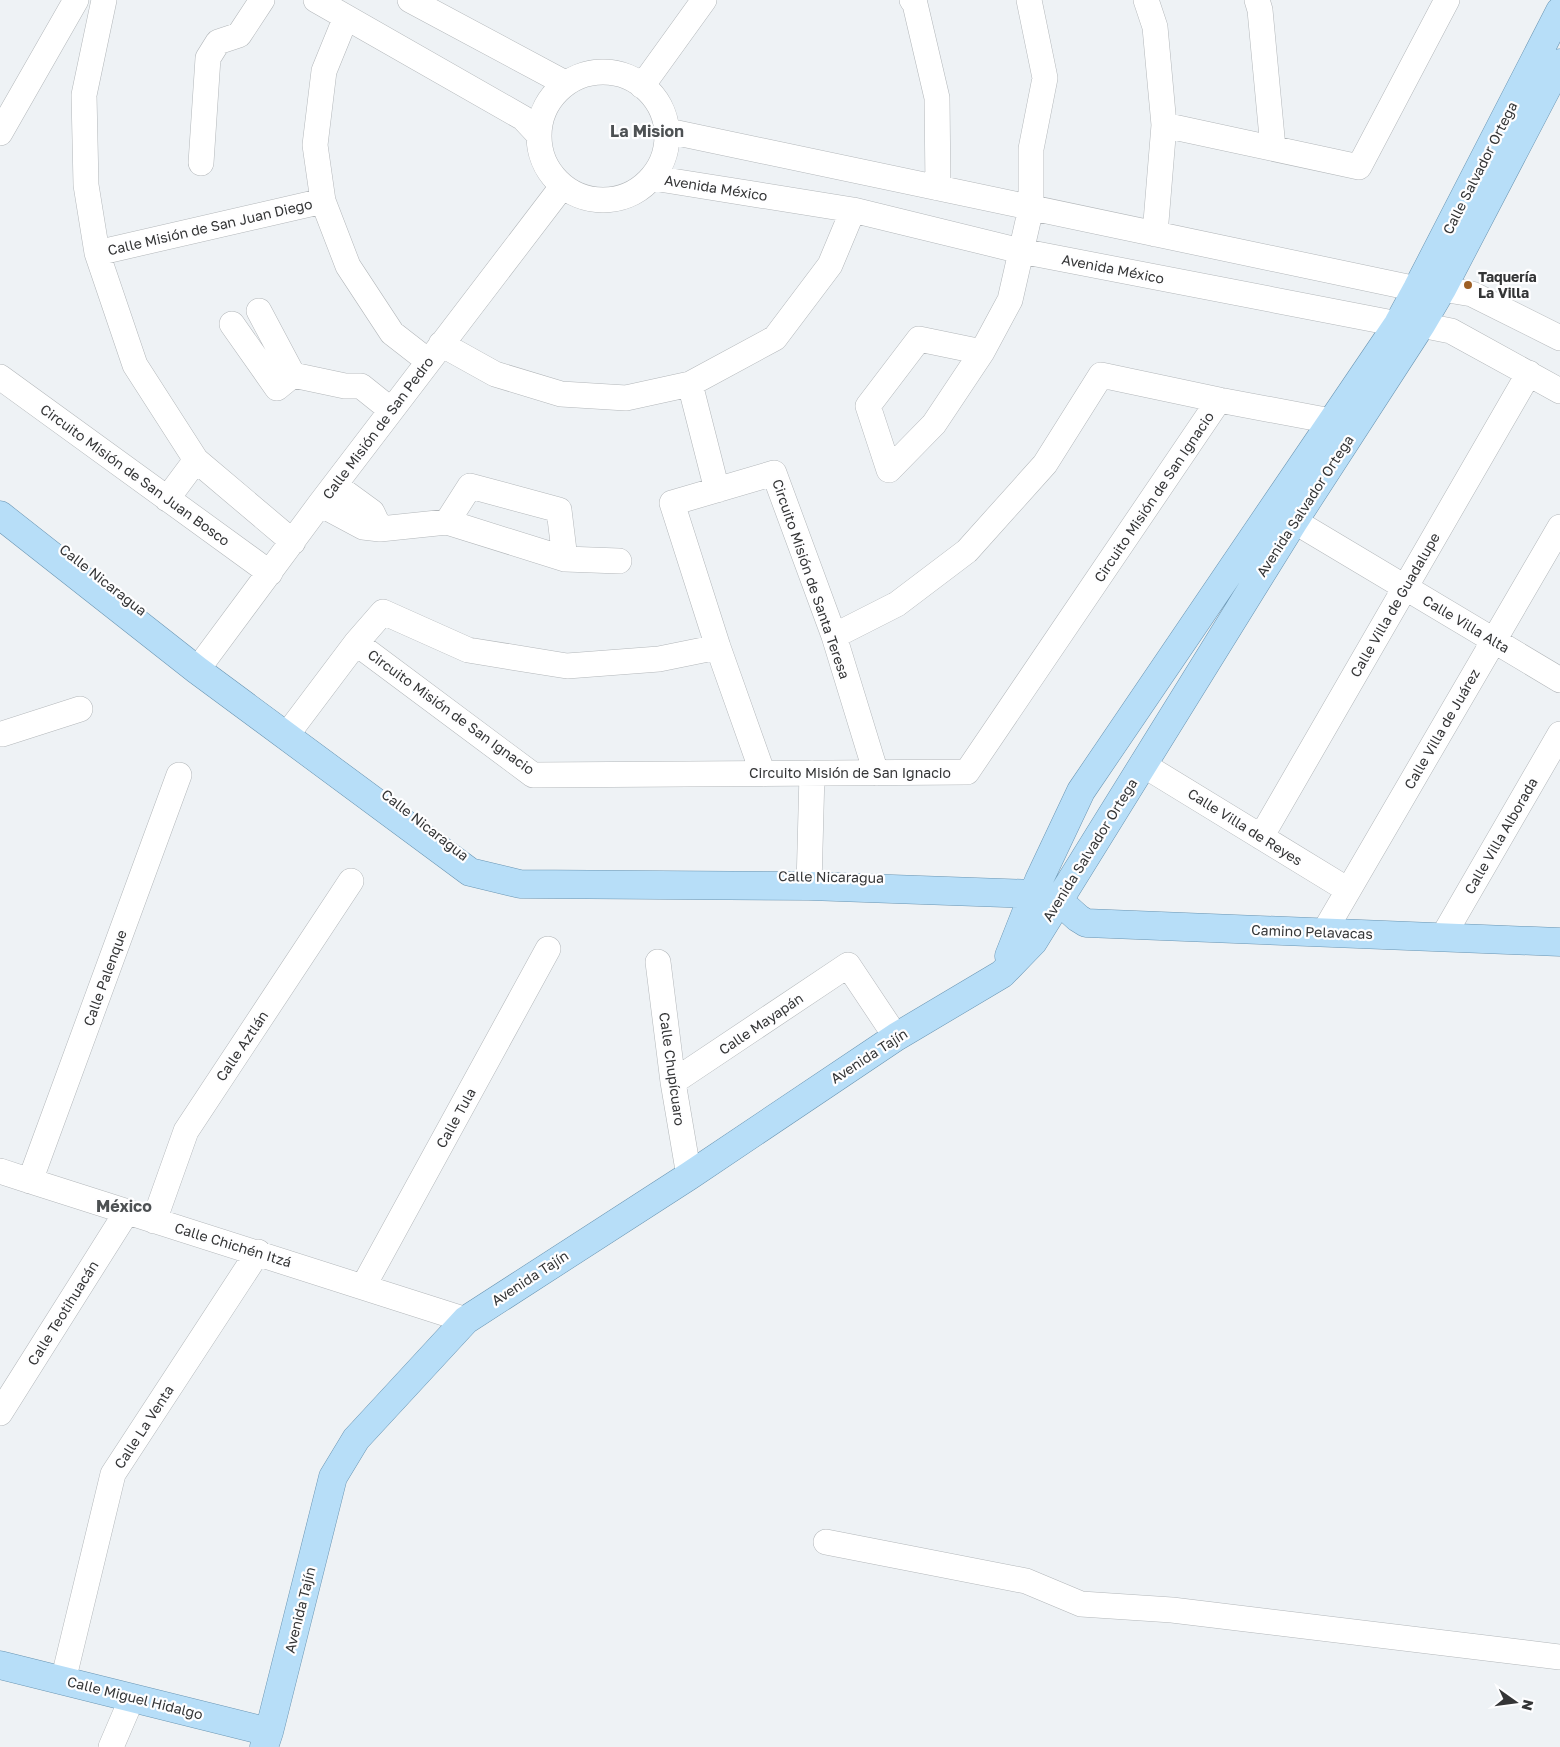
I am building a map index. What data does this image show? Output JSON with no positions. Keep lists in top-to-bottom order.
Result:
{
  "streets": {
    "main road": [
      "Calle Salvador Ortega",
      "Avenida Salvador Ortega",
      "Calle Nicaragua",
      "Camino Pelavacas",
      "Avenida Tajín",
      "Calle Miguel Hidalgo"
    ],
    "street": [
      "Avenida México",
      "Calle Misión de San Juan Diego",
      "Calle Misión de San Pedro",
      "Circuito Misión de San Juan Bosco",
      "Circuito Misión de San Ignacio",
      "Circuito Misión de Santa Teresa",
      "Calle Villa de Guadalupe",
      "Calle Villa Alta",
      "Calle Villa de Juárez",
      "Calle Villa de Reyes",
      "Calle Villa Alborada",
      "Calle Palenque",
      "Calle Mayapán",
      "Calle Aztlán",
      "Calle Chupícuaro",
      "Calle Tula",
      "Calle Chichén Itzá",
      "Calle Teotihuacán",
      "Calle La Venta"
    ]
  },
  "crossings": [
    ["Calle Salvador Ortega", "Avenida Salvador Ortega"],
    ["Avenida México", "Calle Misión de San Pedro"],
    ["Avenida México", "Avenida Salvador Ortega"],
    ["Avenida México", "Calle Villa de Guadalupe"],
    ["Calle Misión de San Pedro", "Circuito Misión de San Juan Bosco"],
    ["Calle Misión de San Pedro", "Calle Nicaragua"],
    ["Circuito Misión de San Ignacio", "Circuito Misión de Santa Teresa"],
    ["Avenida Salvador Ortega", "Calle Nicaragua"],
    ["Avenida Salvador Ortega", "Calle Villa Alta"],
    ["Avenida Salvador Ortega", "Calle Villa de Reyes"],
    ["Avenida Salvador Ortega", "Camino Pelavacas"],
    ["Avenida Salvador Ortega", "Avenida Tajín"],
    ["Calle Nicaragua", "Camino Pelavacas"],
    ["Calle Villa de Guadalupe", "Calle Villa Alta"],
    ["Calle Villa de Guadalupe", "Calle Villa de Reyes"],
    ["Calle Villa Alta", "Calle Villa de Juárez"],
    ["Calle Villa de Juárez", "Calle Villa de Reyes"],
    ["Calle Villa de Juárez", "Camino Pelavacas"],
    ["Calle Villa Alborada", "Camino Pelavacas"],
    ["Calle Palenque", "Calle Chichén Itzá"],
    ["Calle Mayapán", "Avenida Tajín"],
    ["Calle Mayapán", "Calle Chupícuaro"],
    ["Calle Aztlán", "Calle Chichén Itzá"],
    ["Avenida Tajín", "Calle Chupícuaro"],
    ["Avenida Tajín", "Calle Chichén Itzá"],
    ["Avenida Tajín", "Calle Miguel Hidalgo"],
    ["Calle Tula", "Calle Chichén Itzá"],
    ["Calle Chichén Itzá", "Calle Teotihuacán"],
    ["Calle Chichén Itzá", "Calle La Venta"],
    ["Calle La Venta", "Calle Miguel Hidalgo"]
  ],
  "districts": ["La Mision", "México"],
  "places": ["Taquería La Villa"],
  "north": "right"
}
